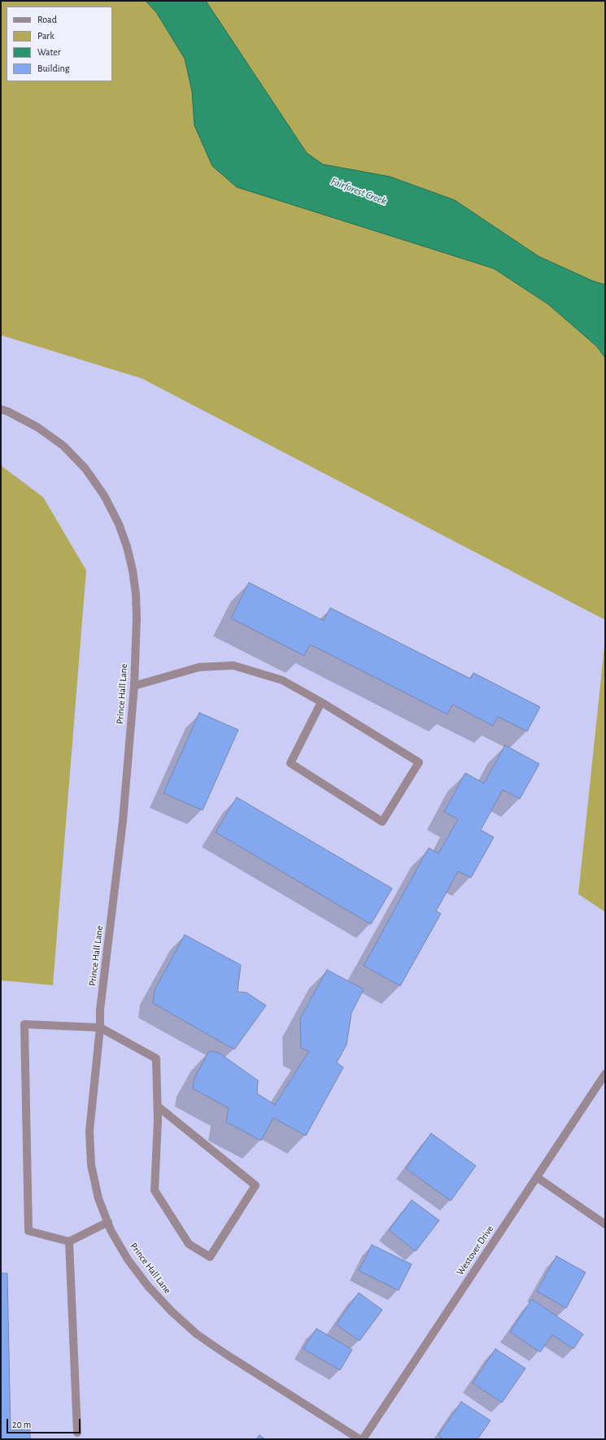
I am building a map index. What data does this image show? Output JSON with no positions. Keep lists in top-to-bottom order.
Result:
{
  "streets": {
    "street": ["Prince Hall Lane", "Westover Drive"]
  },
  "water": ["Fairforest Creek"],
  "legend": [
    "Road",
    "Park",
    "Water",
    "Building"
  ],
  "scale_bar": "20 m"
}
